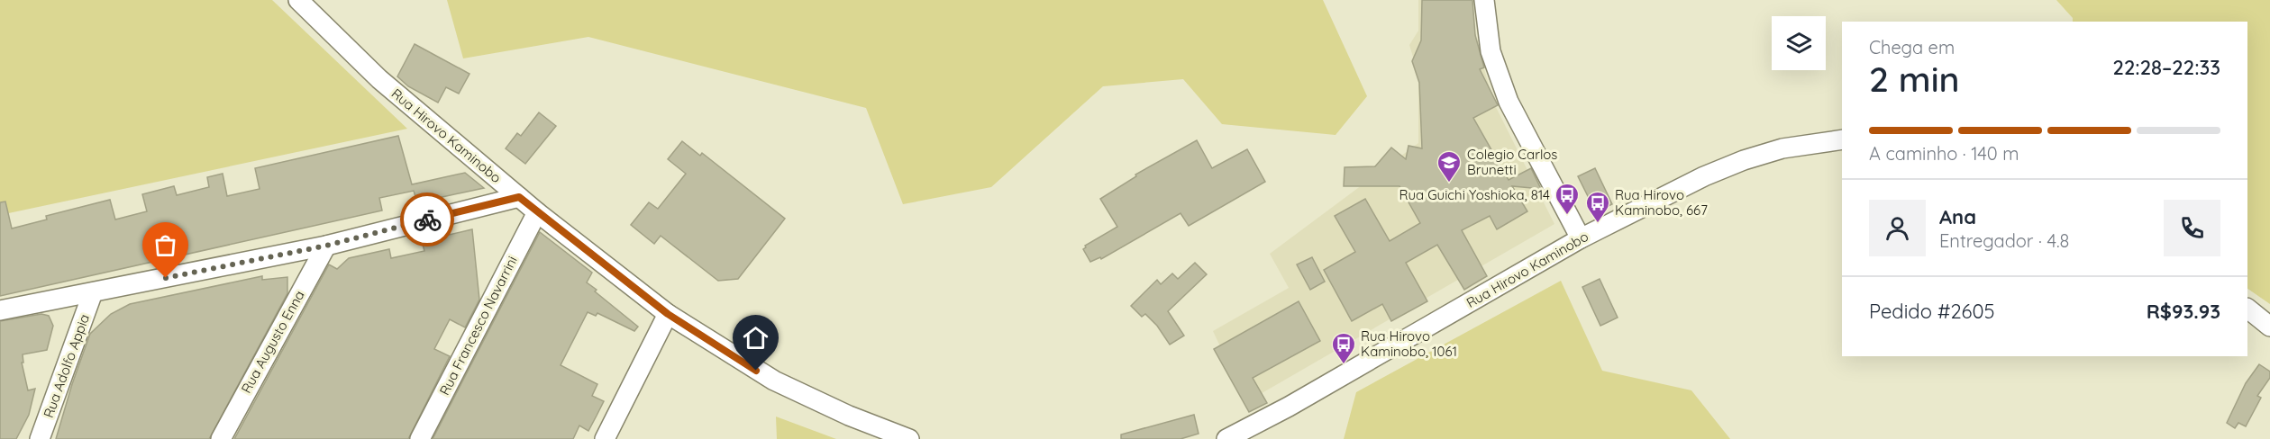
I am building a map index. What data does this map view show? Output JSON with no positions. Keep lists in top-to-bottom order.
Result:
{
  "streets": {
    "street": [
      "Rua Hirovo Kaminobo",
      "Rua Francesco Navarrini",
      "Rua Augusto Enna",
      "Rua Adolfo Appia"
    ]
  },
  "crossings": [
    ["Rua Hirovo Kaminobo", "Rua Francesco Navarrini"]
  ],
  "places": {
    "school or university": ["Colegio Carlos Brunetti"],
    "bus stop": ["Rua Guichi Yoshioka, 814", "Rua Hirovo Kaminobo, 667", "Rua Hirovo Kaminobo, 1061"]
  },
  "page": {
    "heading": ["2 min", "Chega em", "22:28–22:33"],
    "panel": [
      "Ana",
      "Entregador · 4.8",
      "Pedido #2605",
      "R$93.93"
    ],
    "bar": "A caminho · 140 m"
  }
}
